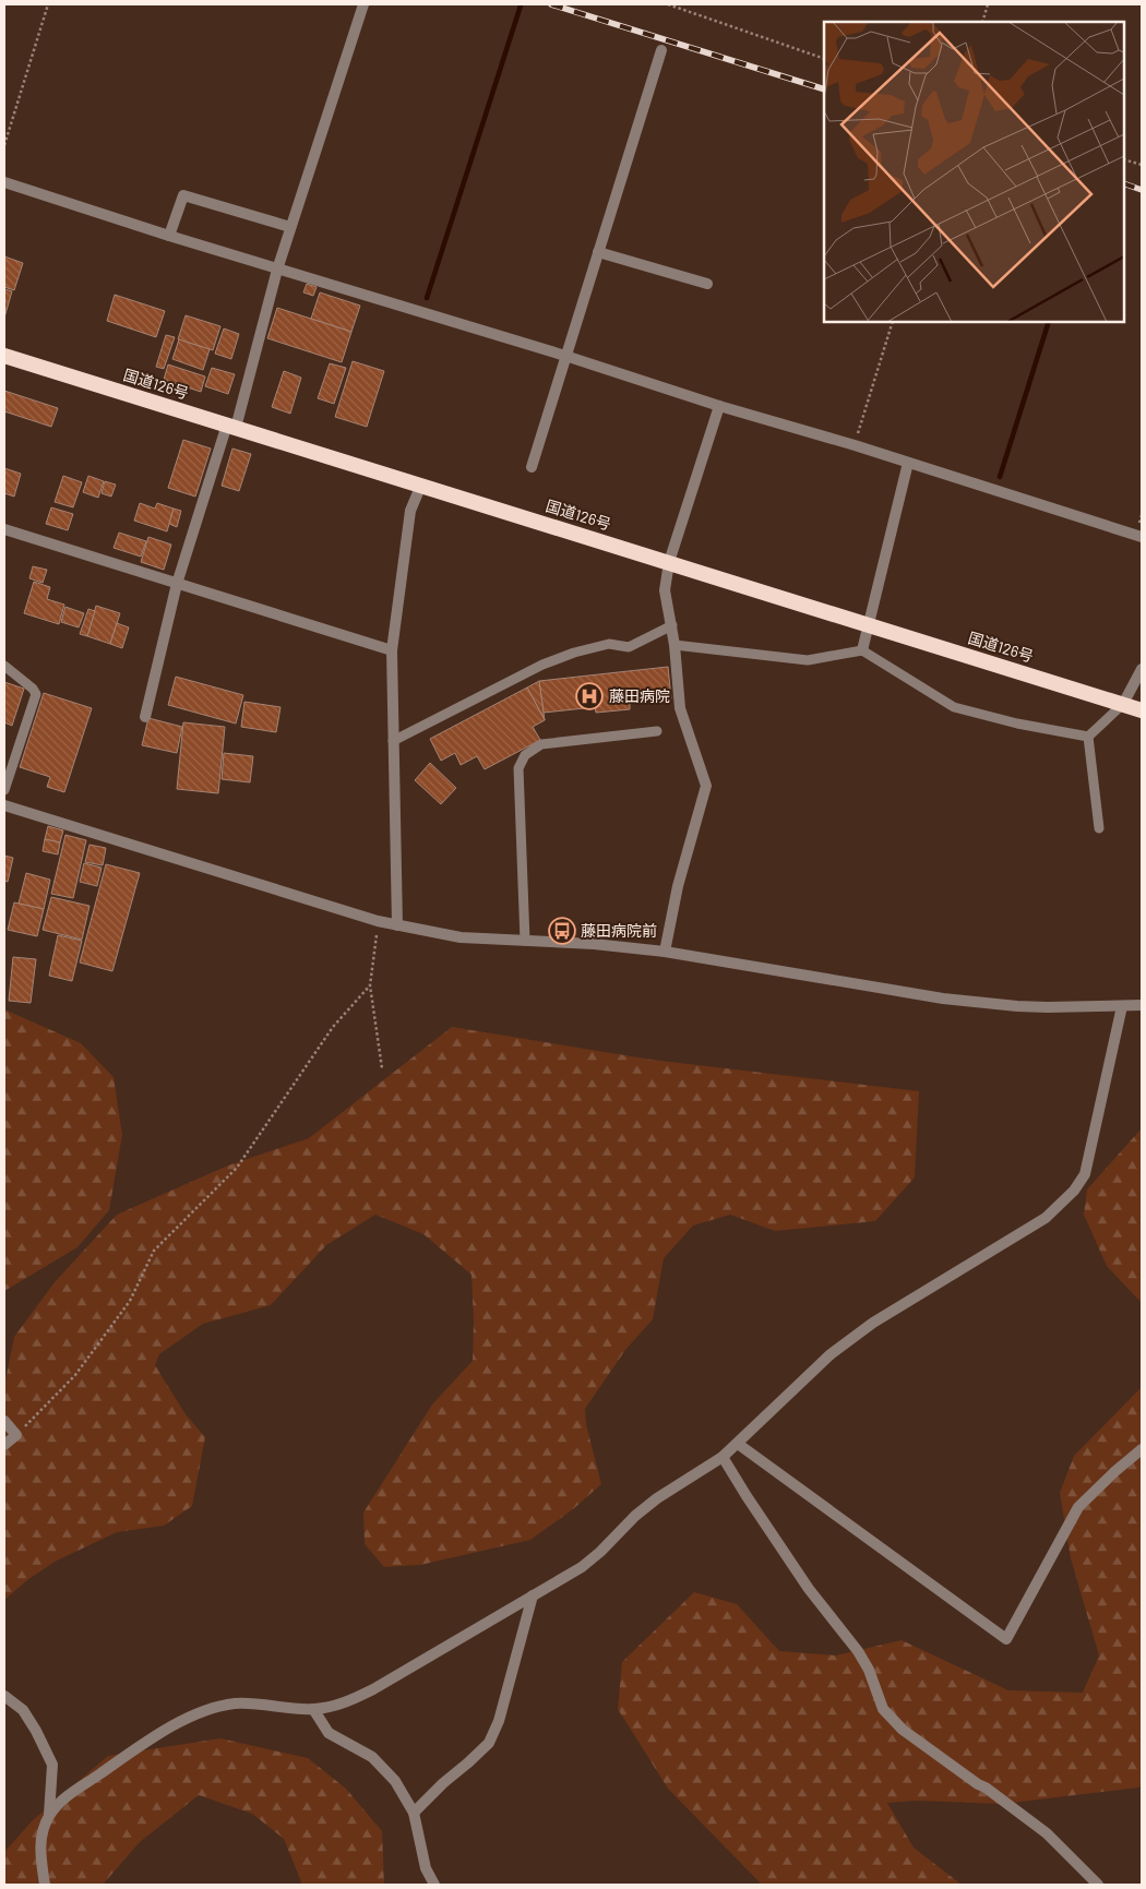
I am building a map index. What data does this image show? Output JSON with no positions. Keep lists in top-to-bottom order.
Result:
{
  "streets": {
    "highway": ["国道126号"]
  },
  "places": {
    "hospital": ["藤田病院"],
    "bus stop": ["藤田病院前"]
  }
}
